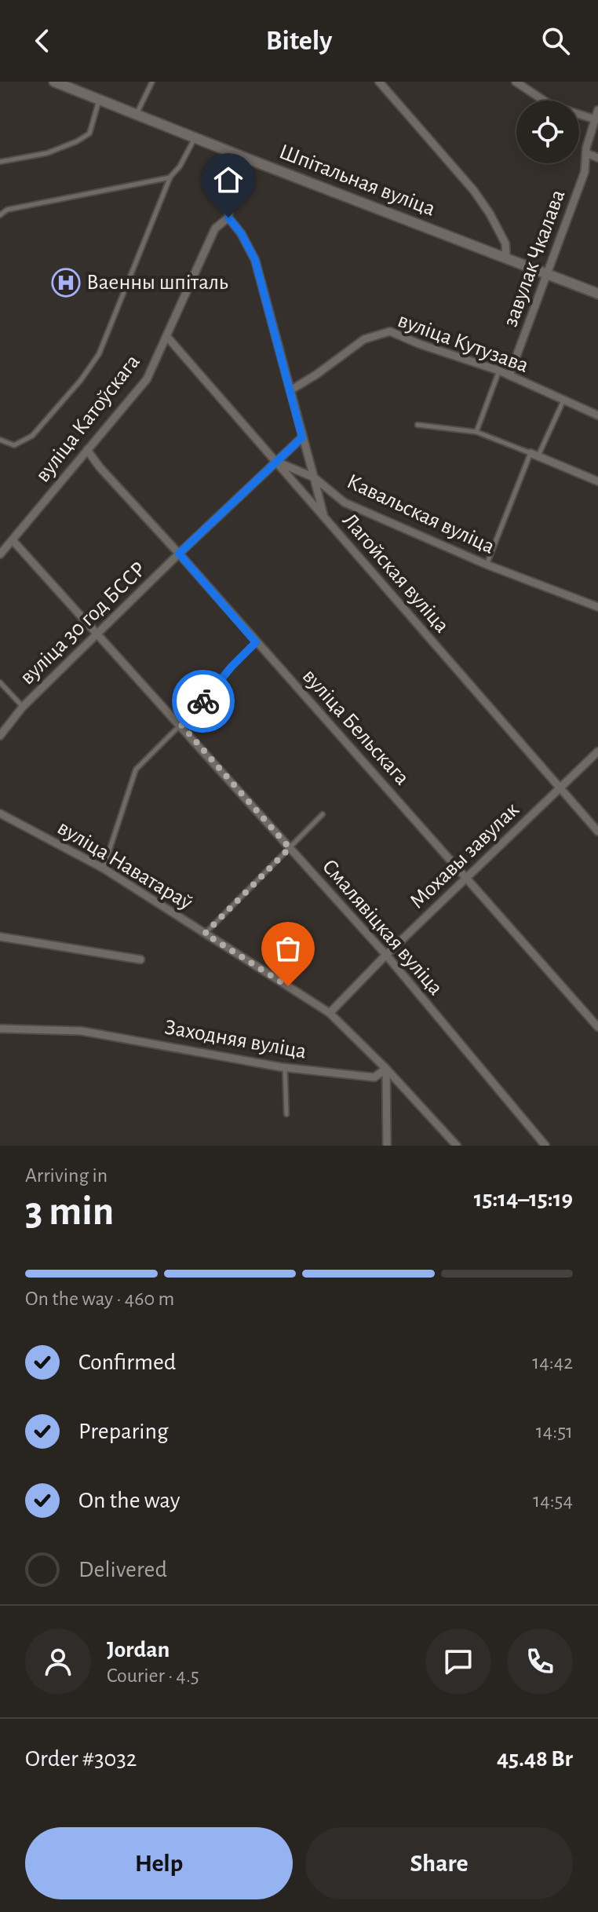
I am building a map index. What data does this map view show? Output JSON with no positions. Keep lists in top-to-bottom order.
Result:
{
  "streets": {
    "main road": ["Шпітальная вуліца"],
    "street": [
      "завулак Чкалава",
      "вуліца Кутузава",
      "вуліца Катоўскага",
      "Кавальская вуліца",
      "Лагойская вуліца",
      "вуліца 30 год БССР",
      "вуліца Бельскага",
      "Мохавы завулак",
      "вуліца Наватараў",
      "Смалявіцкая вуліца",
      "Заходняя вуліца"
    ]
  },
  "crossings": [
    ["Шпітальная вуліца", "завулак Чкалава"],
    ["Шпітальная вуліца", "вуліца Катоўскага"],
    ["завулак Чкалава", "вуліца Кутузава"],
    ["вуліца Кутузава", "Кавальская вуліца"],
    ["вуліца Катоўскага", "Кавальская вуліца"],
    ["вуліца Катоўскага", "Лагойская вуліца"],
    ["вуліца Катоўскага", "вуліца Бельскага"],
    ["вуліца Катоўскага", "Смалявіцкая вуліца"],
    ["Кавальская вуліца", "вуліца 30 год БССР"],
    ["Лагойская вуліца", "вуліца 30 год БССР"],
    ["Лагойская вуліца", "Мохавы завулак"],
    ["вуліца 30 год БССР", "вуліца Бельскага"],
    ["вуліца 30 год БССР", "Смалявіцкая вуліца"],
    ["вуліца Бельскага", "Мохавы завулак"],
    ["Мохавы завулак", "вуліца Наватараў"],
    ["Мохавы завулак", "Смалявіцкая вуліца"],
    ["вуліца Наватараў", "Заходняя вуліца"]
  ],
  "places": {
    "hospital": ["Ваенны шпіталь"]
  },
  "page": {
    "header": "Bitely",
    "heading": ["3 min", "Arriving in", "15:14–15:19"],
    "panel": [
      "Jordan",
      "Courier · 4.5",
      "Order #3032",
      "45.48 Br"
    ],
    "bar": "On the way · 460 m",
    "list": [
      ["Confirmed", "14:42"],
      ["Preparing", "14:51"],
      ["On the way", "14:54"],
      "Delivered"
    ],
    "buttons": ["Help", "Share"]
  }
}
